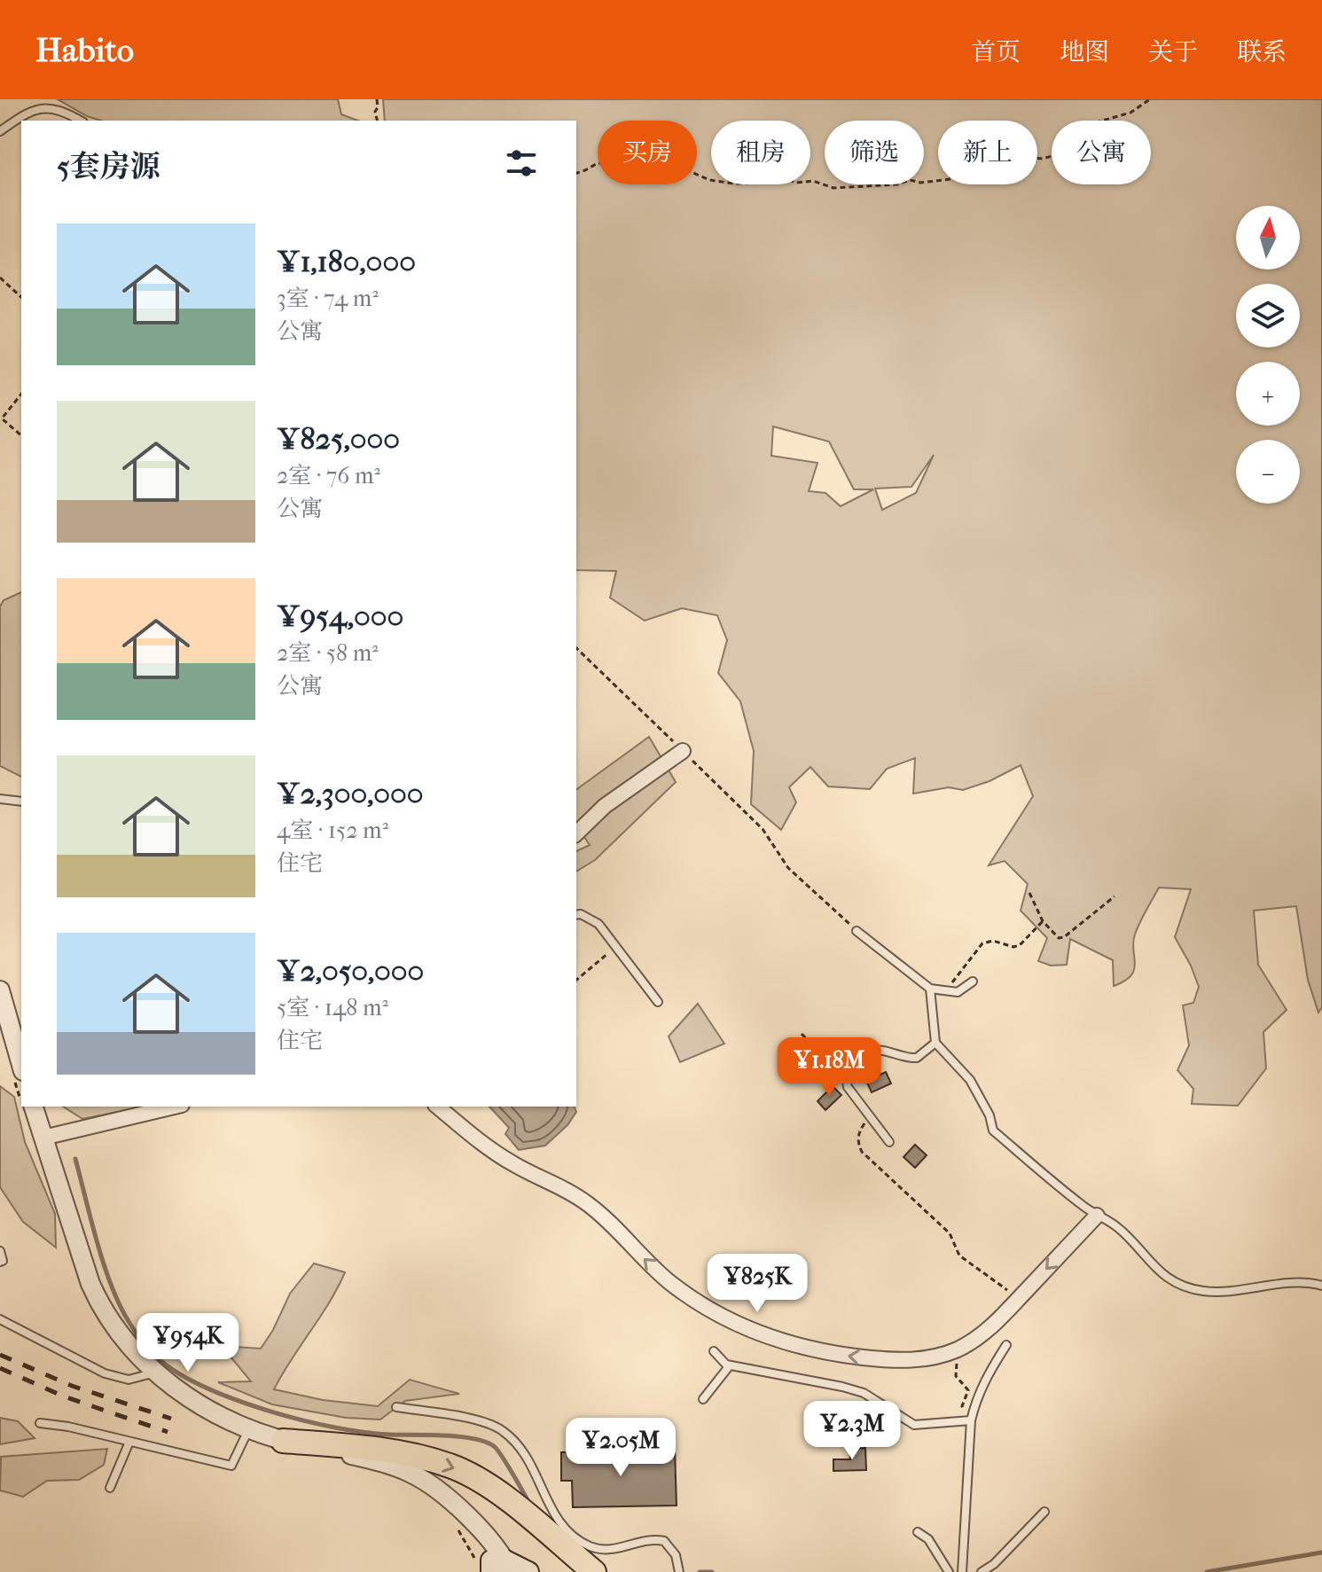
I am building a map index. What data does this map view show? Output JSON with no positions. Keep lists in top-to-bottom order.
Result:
{
  "north": "top",
  "page": {
    "header": "Habito",
    "nav": [
      "首页",
      "地图",
      "关于",
      "联系"
    ],
    "chip": [
      "买房",
      "租房",
      "筛选",
      "新上",
      "公寓"
    ],
    "heading": "5套房源",
    "map_buttons": ["+", "−"],
    "list": [
      {
        "name": "¥1,180,000",
        "note": "3室 · 74 m² · 公寓"
      },
      {
        "name": "¥825,000",
        "note": "2室 · 76 m² · 公寓"
      },
      {
        "name": "¥954,000",
        "note": "2室 · 58 m² · 公寓"
      },
      {
        "name": "¥2,300,000",
        "note": "4室 · 152 m² · 住宅"
      },
      {
        "name": "¥2,050,000",
        "note": "5室 · 148 m² · 住宅"
      }
    ],
    "price": [
      "¥1.18M",
      "¥825K",
      "¥954K",
      "¥2.3M",
      "¥2.05M"
    ]
  }
}
